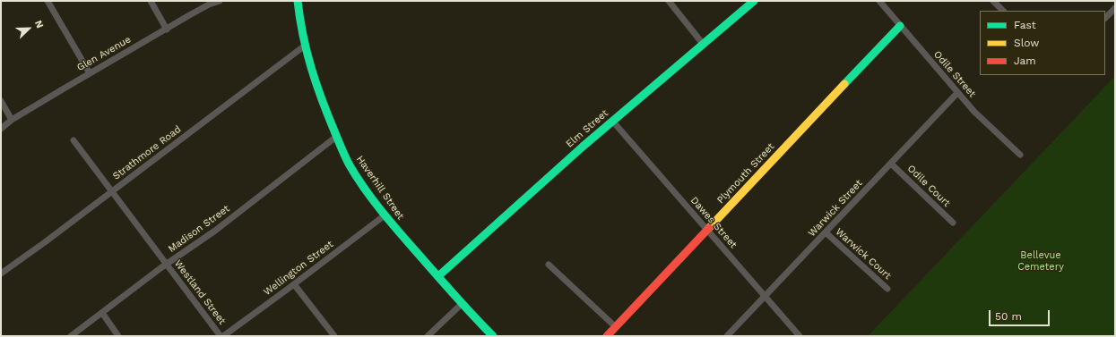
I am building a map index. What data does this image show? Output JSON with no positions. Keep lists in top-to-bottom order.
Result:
{
  "streets": {
    "street": [
      "Glen Avenue",
      "Odile Street",
      "Elm Street",
      "Strathmore Road",
      "Plymouth Street",
      "Odile Court",
      "Haverhill Street",
      "Warwick Street",
      "Dawes Street",
      "Madison Street",
      "Warwick Court",
      "Wellington Street",
      "Westland Street"
    ]
  },
  "crossings": [
    ["Odile Street", "Plymouth Street"],
    ["Odile Street", "Warwick Street"],
    ["Elm Street", "Haverhill Street"],
    ["Elm Street", "Dawes Street"],
    ["Strathmore Road", "Haverhill Street"],
    ["Strathmore Road", "Westland Street"],
    ["Plymouth Street", "Dawes Street"],
    ["Odile Court", "Warwick Street"],
    ["Haverhill Street", "Madison Street"],
    ["Haverhill Street", "Wellington Street"],
    ["Warwick Street", "Dawes Street"],
    ["Warwick Street", "Warwick Court"],
    ["Madison Street", "Westland Street"]
  ],
  "parks": ["Bellevue Cemetery"],
  "legend": ["Fast", "Slow", "Jam"],
  "scale_bar": "50 m",
  "north": "top right"
}
